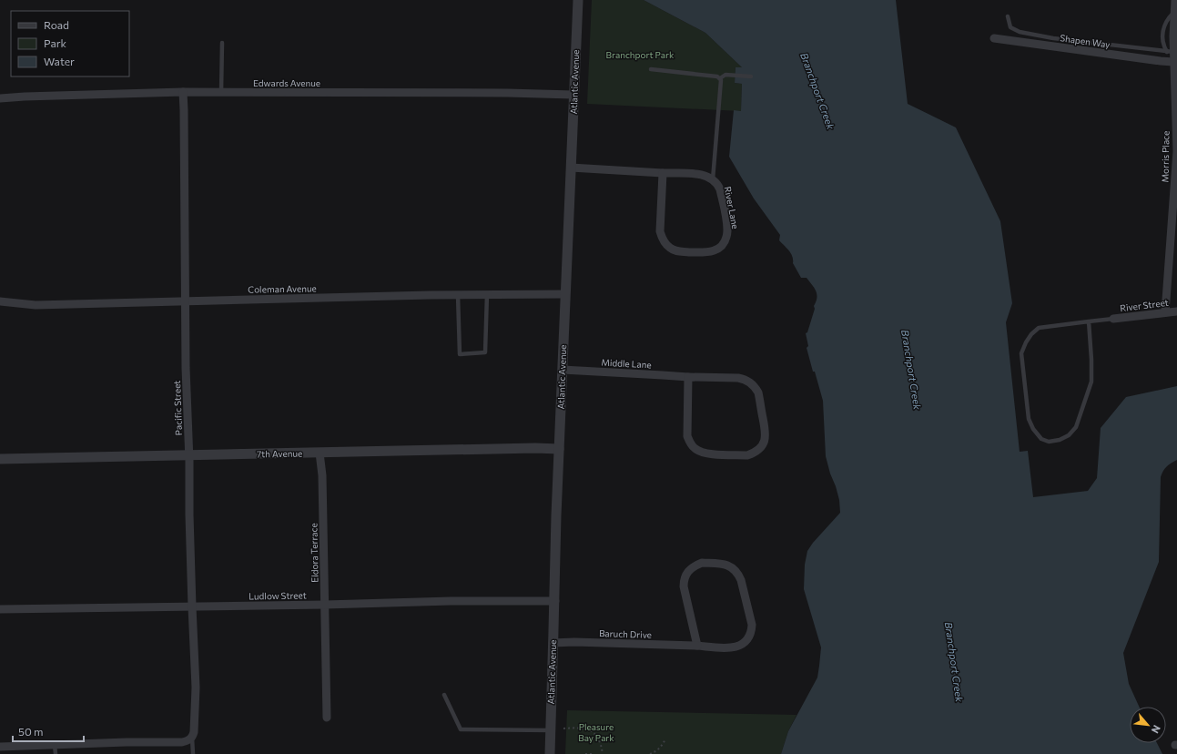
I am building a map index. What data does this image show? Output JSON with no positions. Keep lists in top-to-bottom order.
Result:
{
  "streets": {
    "street": [
      "Shapen Way",
      "Atlantic Avenue",
      "Edwards Avenue",
      "Morris Place",
      "River Lane",
      "Coleman Avenue",
      "River Street",
      "Middle Lane",
      "Pacific Street",
      "7th Avenue",
      "Eldora Terrace",
      "Ludlow Street",
      "Baruch Drive"
    ]
  },
  "crossings": [
    ["Shapen Way", "Morris Place"],
    ["Atlantic Avenue", "Edwards Avenue"],
    ["Atlantic Avenue", "River Lane"],
    ["Atlantic Avenue", "Coleman Avenue"],
    ["Atlantic Avenue", "Middle Lane"],
    ["Atlantic Avenue", "7th Avenue"],
    ["Atlantic Avenue", "Ludlow Street"],
    ["Atlantic Avenue", "Baruch Drive"],
    ["Edwards Avenue", "Pacific Street"],
    ["Morris Place", "River Street"],
    ["Coleman Avenue", "Pacific Street"],
    ["Pacific Street", "7th Avenue"],
    ["Pacific Street", "Ludlow Street"],
    ["7th Avenue", "Eldora Terrace"],
    ["Eldora Terrace", "Ludlow Street"]
  ],
  "water": ["Branchport Creek"],
  "parks": ["Branchport Park", "Pleasure Bay Park"],
  "legend": ["Road", "Park", "Water"],
  "scale_bar": "50 m",
  "north": "bottom right"
}
